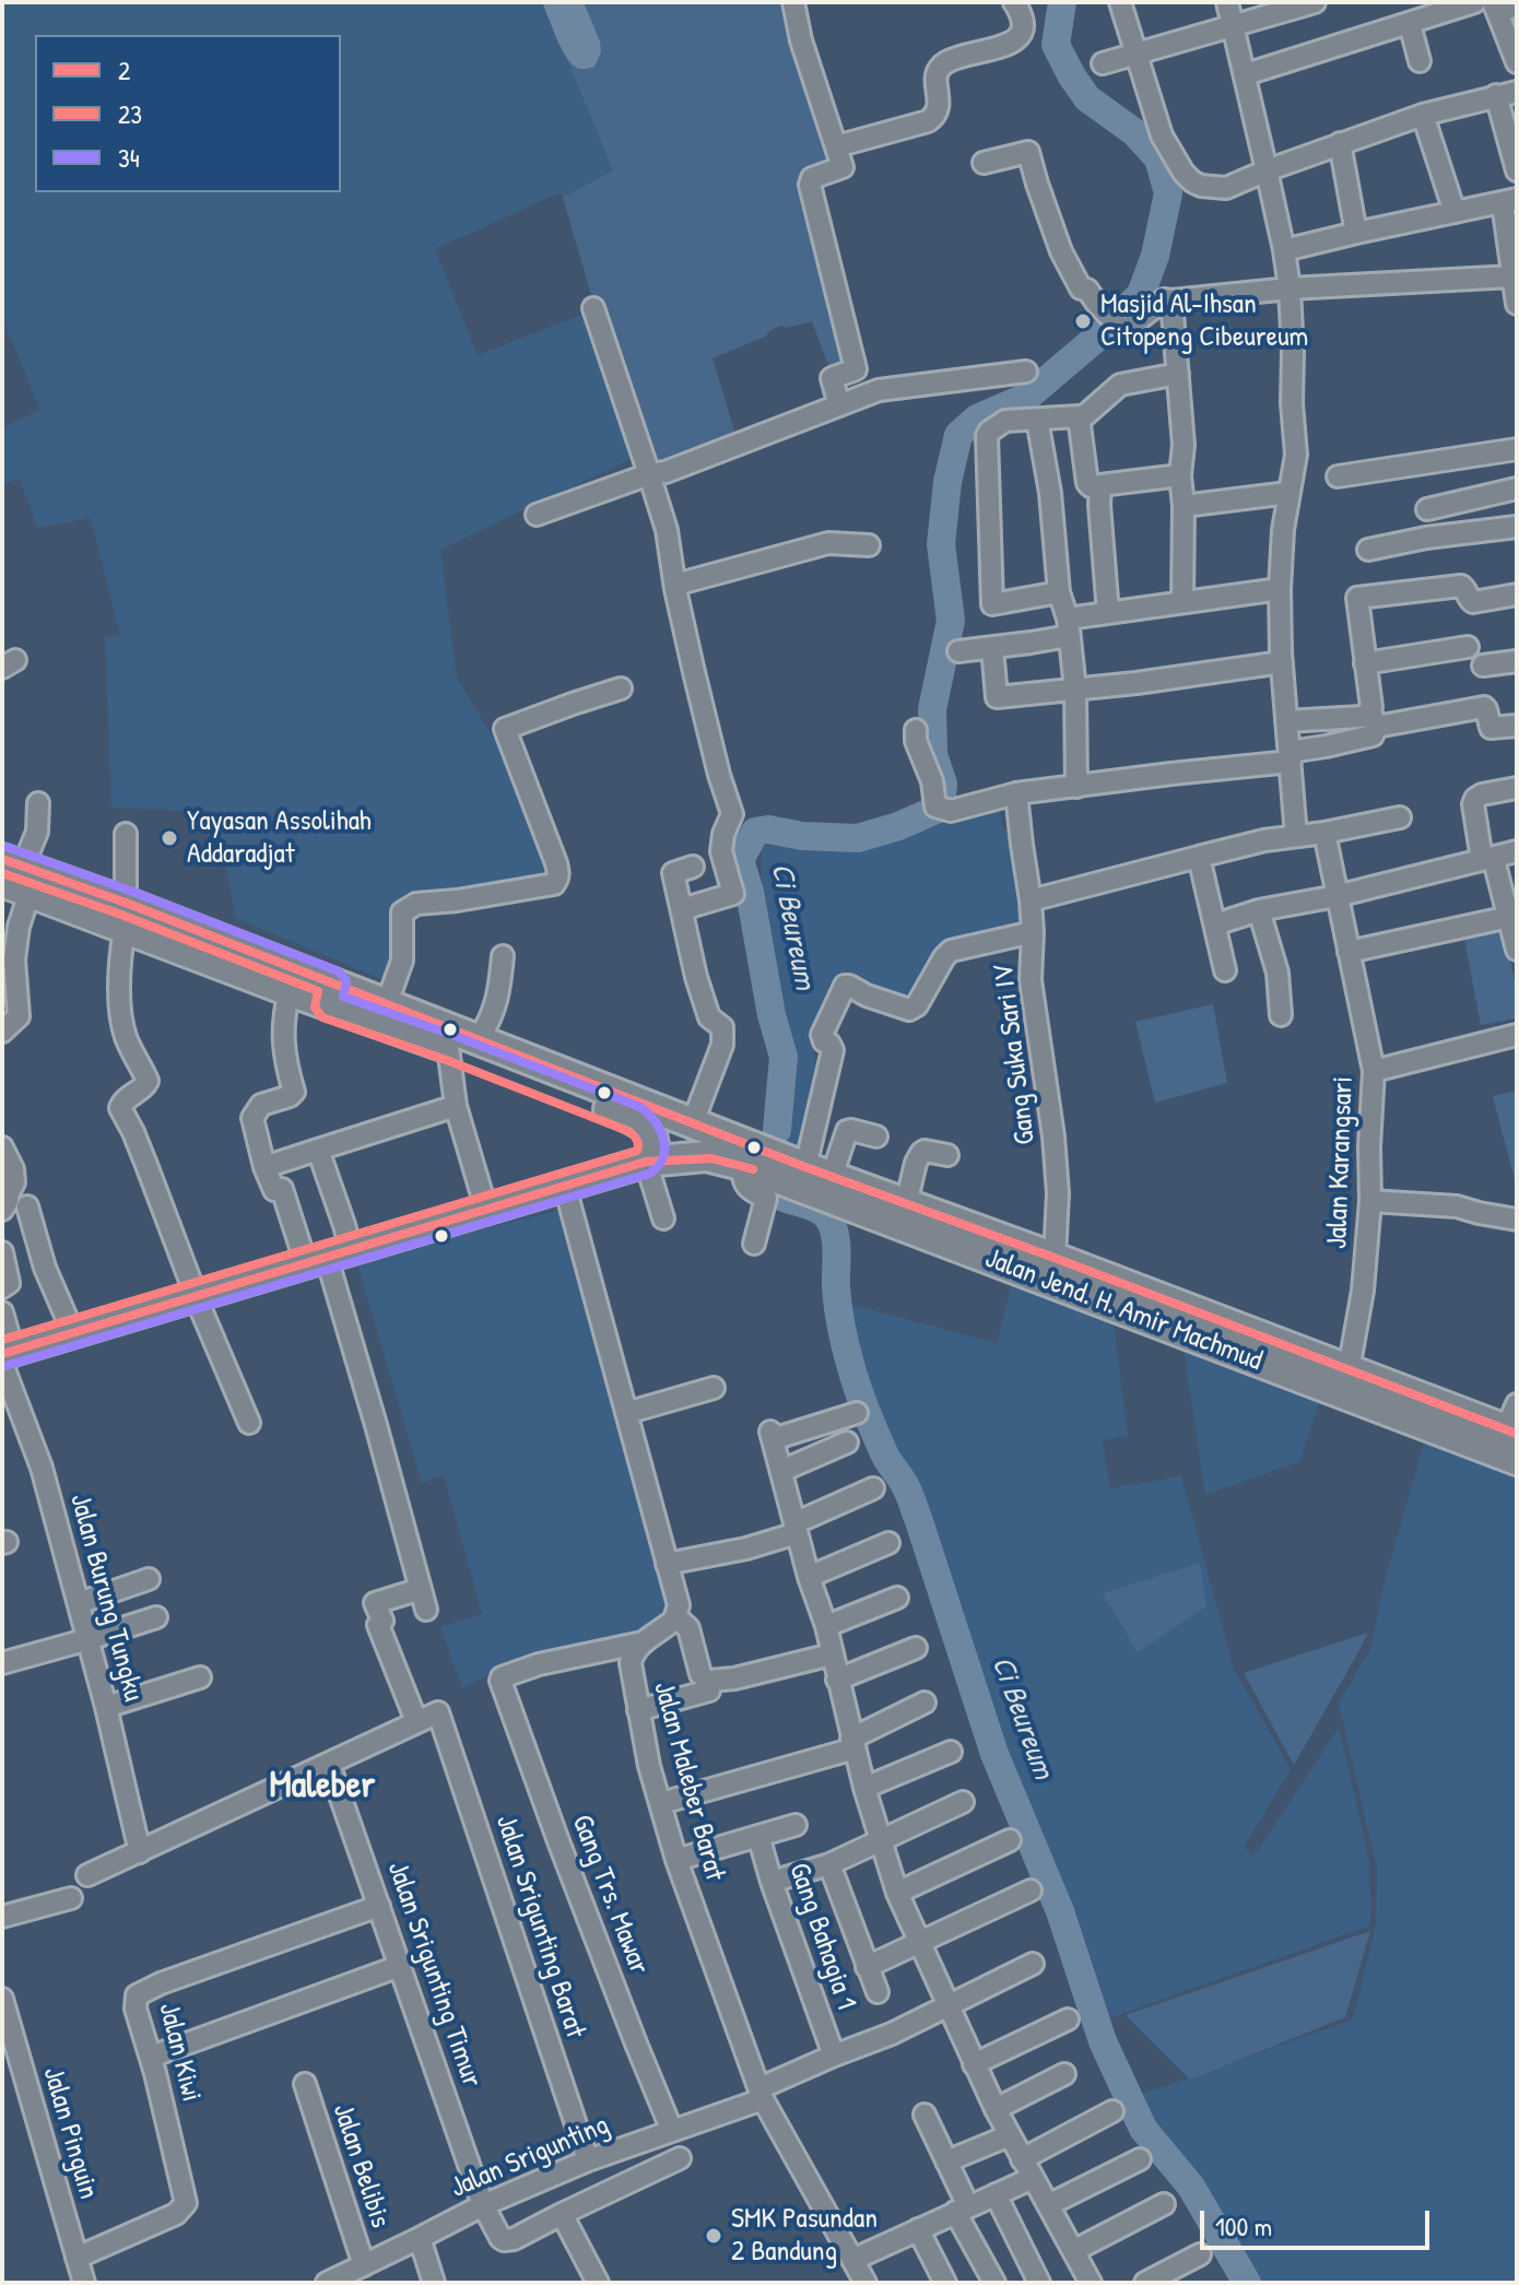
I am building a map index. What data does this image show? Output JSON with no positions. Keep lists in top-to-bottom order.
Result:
{
  "streets": {
    "highway": ["Jalan Jend. H. Amir Machmud"],
    "street": [
      "Gang Suka Sari IV",
      "Jalan Karangsari",
      "Jalan Burung Tungku",
      "Jalan Maleber Barat",
      "Gang Trs. Mawar",
      "Jalan Srigunting Barat",
      "Gang Bahagia 1",
      "Jalan Srigunting Timur",
      "Jalan Kiwi",
      "Jalan Pinguin",
      "Jalan Srigunting",
      "Jalan Belibis"
    ]
  },
  "crossings": [
    ["Gang Suka Sari IV", "Jalan Jend. H. Amir Machmud"],
    ["Jalan Karangsari", "Jalan Jend. H. Amir Machmud"],
    ["Jalan Maleber Barat", "Gang Trs. Mawar"],
    ["Jalan Maleber Barat", "Jalan Srigunting"],
    ["Gang Trs. Mawar", "Jalan Srigunting"],
    ["Jalan Srigunting Barat", "Jalan Srigunting"],
    ["Gang Bahagia 1", "Jalan Srigunting"],
    ["Jalan Srigunting Timur", "Jalan Kiwi"],
    ["Jalan Srigunting Timur", "Jalan Srigunting"],
    ["Jalan Kiwi", "Jalan Pinguin"],
    ["Jalan Srigunting", "Jalan Belibis"]
  ],
  "districts": ["Maleber"],
  "water": ["Ci Beureum"],
  "places": ["Masjid Al-Ihsan Citopeng Cibeureum", "Yayasan Assolihah Addaradjat", "SMK Pasundan 2 Bandung"],
  "lines": ["transit line 34", "transit line 2", "transit line 23"],
  "legend": ["2", "23", "34"],
  "scale_bar": "100 m"
}
